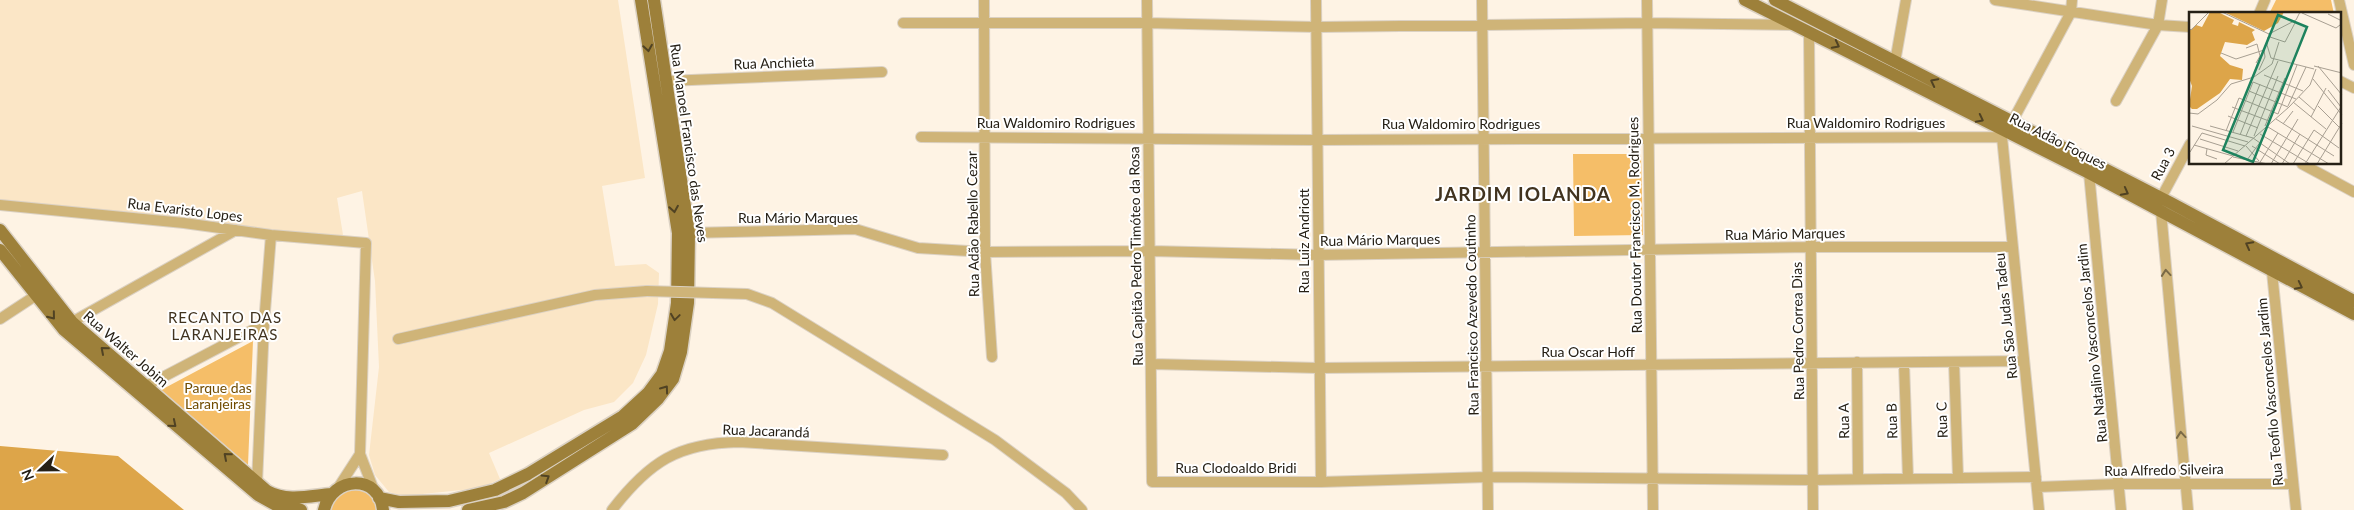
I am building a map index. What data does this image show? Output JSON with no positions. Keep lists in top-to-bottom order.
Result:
{
  "streets": {
    "main road": ["Rua Adão Foques", "Rua Manoel Francisco das Neves", "Rua Walter Jobim"],
    "street": [
      "Rua Anchieta",
      "Rua Waldomiro Rodrigues",
      "Rua 3",
      "Rua Evaristo Lopes",
      "Rua Mário Marques",
      "Rua Adão Rabello Cezar",
      "Rua Doutor Francisco M. Rodrigues",
      "Rua Luiz Andriott",
      "Rua Capitão Pedro Timóteo da Rosa",
      "Rua Francisco Azevedo Coutinho",
      "Rua São Judas Tadeu",
      "Rua Pedro Correa Dias",
      "Rua Natalino Vasconcelos Jardim",
      "Rua Oscar Hoff",
      "Rua Teofilo Vasconcelos Jardim",
      "Rua C",
      "Rua A",
      "Rua B",
      "Rua Jacarandá",
      "Rua Clodoaldo Bridi",
      "Rua Alfredo Silveira"
    ]
  },
  "crossings": [
    ["Rua Anchieta", "Rua Manoel Francisco das Neves"],
    ["Rua Waldomiro Rodrigues", "Rua Adão Foques"],
    ["Rua Waldomiro Rodrigues", "Rua Adão Rabello Cezar"],
    ["Rua Waldomiro Rodrigues", "Rua Doutor Francisco M. Rodrigues"],
    ["Rua Waldomiro Rodrigues", "Rua Luiz Andriott"],
    ["Rua Waldomiro Rodrigues", "Rua Capitão Pedro Timóteo da Rosa"],
    ["Rua Waldomiro Rodrigues", "Rua Francisco Azevedo Coutinho"],
    ["Rua Waldomiro Rodrigues", "Rua São Judas Tadeu"],
    ["Rua Waldomiro Rodrigues", "Rua Pedro Correa Dias"],
    ["Rua Adão Foques", "Rua 3"],
    ["Rua Adão Foques", "Rua São Judas Tadeu"],
    ["Rua Adão Foques", "Rua Pedro Correa Dias"],
    ["Rua Adão Foques", "Rua Natalino Vasconcelos Jardim"],
    ["Rua Adão Foques", "Rua Teofilo Vasconcelos Jardim"],
    ["Rua Manoel Francisco das Neves", "Rua Mário Marques"],
    ["Rua Mário Marques", "Rua Adão Rabello Cezar"],
    ["Rua Mário Marques", "Rua Doutor Francisco M. Rodrigues"],
    ["Rua Mário Marques", "Rua Luiz Andriott"],
    ["Rua Mário Marques", "Rua Capitão Pedro Timóteo da Rosa"],
    ["Rua Mário Marques", "Rua Francisco Azevedo Coutinho"],
    ["Rua Mário Marques", "Rua São Judas Tadeu"],
    ["Rua Mário Marques", "Rua Pedro Correa Dias"],
    ["Rua Doutor Francisco M. Rodrigues", "Rua Oscar Hoff"],
    ["Rua Doutor Francisco M. Rodrigues", "Rua Clodoaldo Bridi"],
    ["Rua Doutor Francisco M. Rodrigues", "Rua Alfredo Silveira"],
    ["Rua Luiz Andriott", "Rua Oscar Hoff"],
    ["Rua Luiz Andriott", "Rua Clodoaldo Bridi"],
    ["Rua Capitão Pedro Timóteo da Rosa", "Rua Oscar Hoff"],
    ["Rua Capitão Pedro Timóteo da Rosa", "Rua Clodoaldo Bridi"],
    ["Rua Francisco Azevedo Coutinho", "Rua Oscar Hoff"],
    ["Rua Francisco Azevedo Coutinho", "Rua Clodoaldo Bridi"],
    ["Rua São Judas Tadeu", "Rua Oscar Hoff"],
    ["Rua São Judas Tadeu", "Rua Alfredo Silveira"],
    ["Rua Pedro Correa Dias", "Rua Oscar Hoff"],
    ["Rua Pedro Correa Dias", "Rua Alfredo Silveira"],
    ["Rua Natalino Vasconcelos Jardim", "Rua Alfredo Silveira"],
    ["Rua Oscar Hoff", "Rua C"],
    ["Rua Oscar Hoff", "Rua A"],
    ["Rua Oscar Hoff", "Rua B"],
    ["Rua Teofilo Vasconcelos Jardim", "Rua Alfredo Silveira"],
    ["Rua C", "Rua Alfredo Silveira"],
    ["Rua A", "Rua Alfredo Silveira"],
    ["Rua B", "Rua Alfredo Silveira"],
    ["Rua Clodoaldo Bridi", "Rua Alfredo Silveira"]
  ],
  "districts": ["JARDIM IOLANDA", "RECANTO DAS LARANJEIRAS"],
  "parks": ["Parque das Laranjeiras"],
  "north": "left"
}
